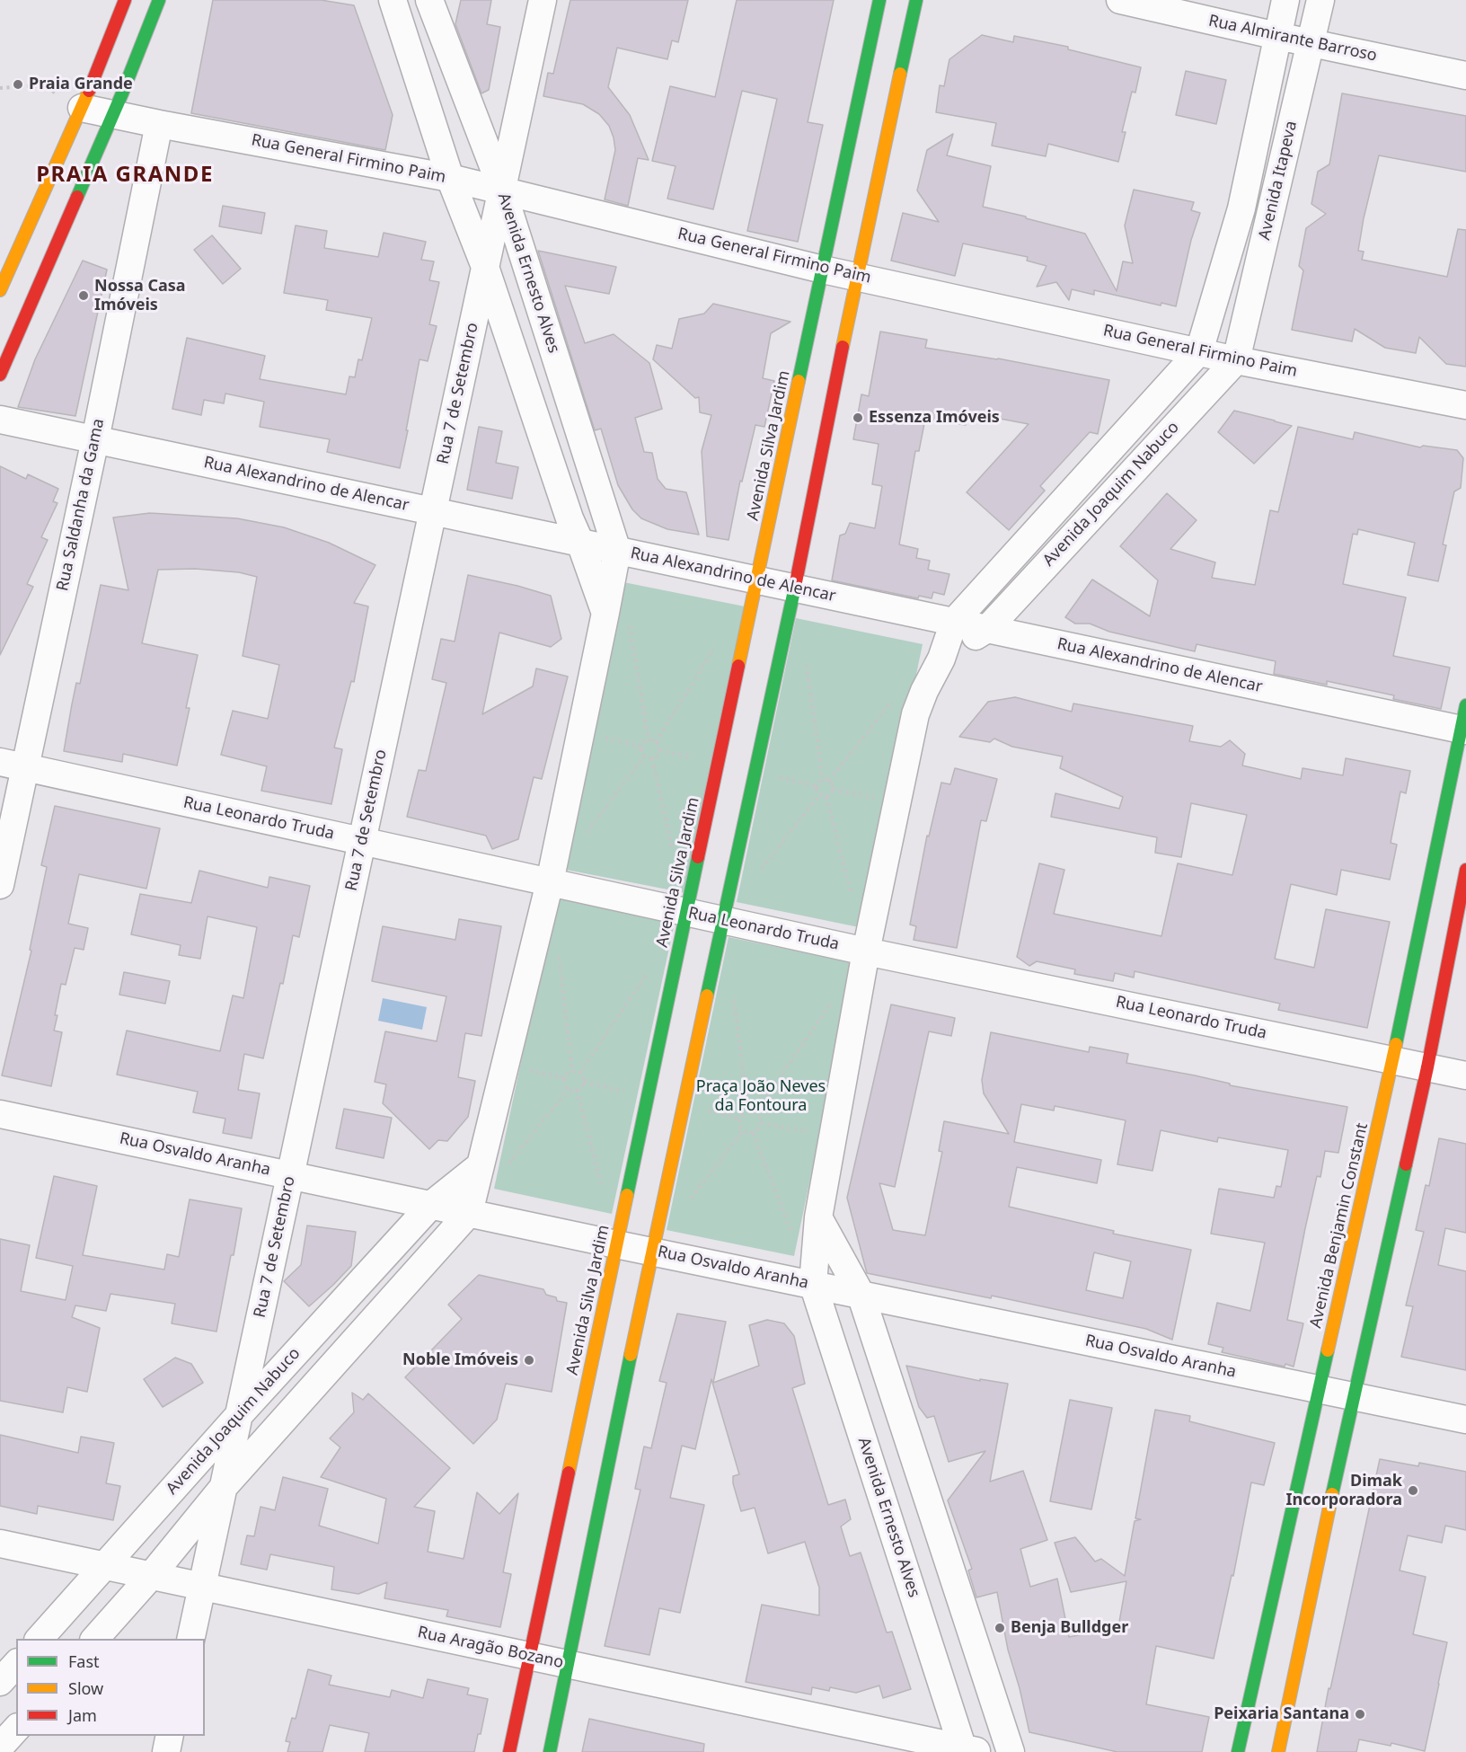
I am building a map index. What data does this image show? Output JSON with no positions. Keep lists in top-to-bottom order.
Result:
{
  "streets": {
    "street": [
      "Rua Almirante Barroso",
      "Rua General Firmino Paim",
      "Avenida Itapeva",
      "Avenida Ernesto Alves",
      "Rua 7 de Setembro",
      "Avenida Silva Jardim",
      "Rua Alexandrino de Alencar",
      "Avenida Joaquim Nabuco",
      "Rua Saldanha da Gama",
      "Rua Leonardo Truda",
      "Rua Osvaldo Aranha",
      "Avenida Benjamin Constant",
      "Rua Aragão Bozano"
    ]
  },
  "crossings": [
    ["Rua Almirante Barroso", "Avenida Itapeva"],
    ["Rua General Firmino Paim", "Avenida Itapeva"],
    ["Rua General Firmino Paim", "Avenida Ernesto Alves"],
    ["Rua General Firmino Paim", "Rua 7 de Setembro"],
    ["Rua General Firmino Paim", "Avenida Silva Jardim"],
    ["Rua General Firmino Paim", "Avenida Joaquim Nabuco"],
    ["Rua General Firmino Paim", "Rua Saldanha da Gama"],
    ["Avenida Itapeva", "Avenida Joaquim Nabuco"],
    ["Avenida Ernesto Alves", "Rua 7 de Setembro"],
    ["Avenida Ernesto Alves", "Rua Alexandrino de Alencar"],
    ["Avenida Ernesto Alves", "Rua Osvaldo Aranha"],
    ["Avenida Ernesto Alves", "Rua Aragão Bozano"],
    ["Rua 7 de Setembro", "Rua Alexandrino de Alencar"],
    ["Rua 7 de Setembro", "Avenida Joaquim Nabuco"],
    ["Rua 7 de Setembro", "Rua Leonardo Truda"],
    ["Rua 7 de Setembro", "Rua Osvaldo Aranha"],
    ["Rua 7 de Setembro", "Rua Aragão Bozano"],
    ["Avenida Silva Jardim", "Rua Alexandrino de Alencar"],
    ["Avenida Silva Jardim", "Rua Leonardo Truda"],
    ["Avenida Silva Jardim", "Rua Osvaldo Aranha"],
    ["Avenida Silva Jardim", "Rua Aragão Bozano"],
    ["Rua Alexandrino de Alencar", "Avenida Joaquim Nabuco"],
    ["Rua Alexandrino de Alencar", "Rua Saldanha da Gama"],
    ["Rua Alexandrino de Alencar", "Avenida Benjamin Constant"],
    ["Avenida Joaquim Nabuco", "Rua Osvaldo Aranha"],
    ["Avenida Joaquim Nabuco", "Rua Aragão Bozano"],
    ["Rua Saldanha da Gama", "Rua Leonardo Truda"],
    ["Rua Leonardo Truda", "Avenida Benjamin Constant"],
    ["Rua Osvaldo Aranha", "Avenida Benjamin Constant"]
  ],
  "districts": ["PRAIA GRANDE"],
  "parks": ["Praça João Neves da Fontoura"],
  "places": [
    "Praia Grande",
    "Nossa Casa Imóveis",
    "Essenza Imóveis",
    "Noble Imóveis",
    "Dimak Incorporadora",
    "Benja Bulldger",
    "Peixaria Santana"
  ],
  "legend": ["Fast", "Slow", "Jam"]
}
